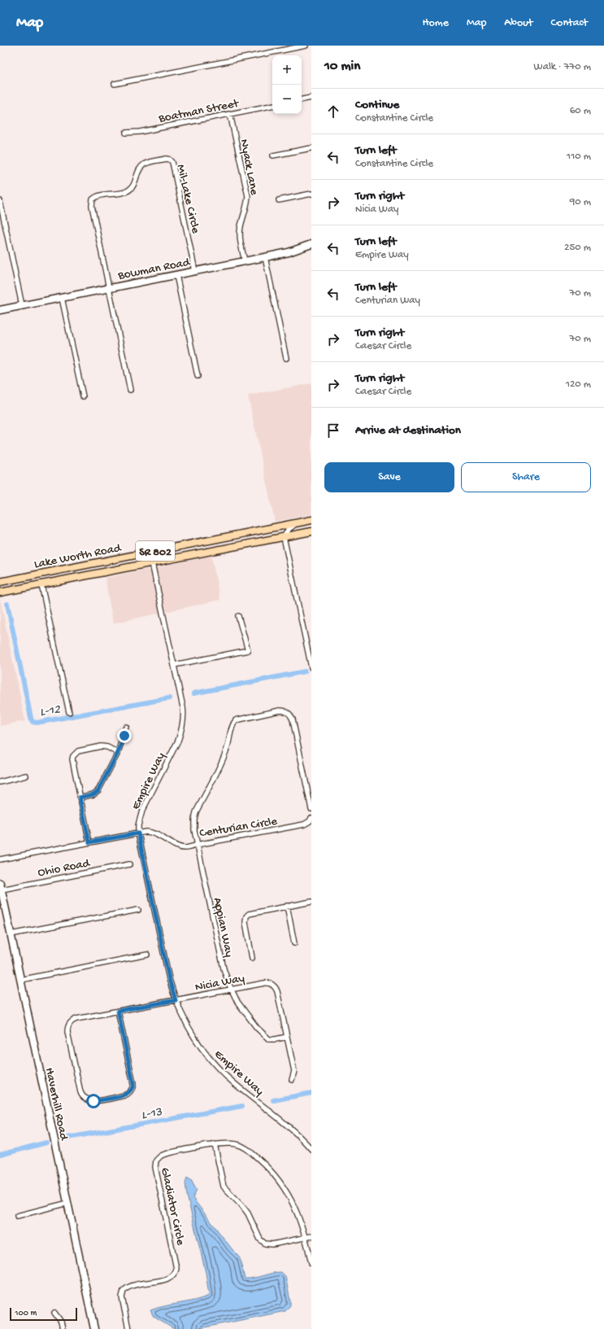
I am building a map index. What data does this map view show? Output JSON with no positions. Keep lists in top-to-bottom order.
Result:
{
  "streets": {
    "main road": ["SR 802", "Lake Worth Road"],
    "street": [
      "Boatman Street",
      "Nyack Lane",
      "Mil-Lake Circle",
      "Bowman Road",
      "Empire Way",
      "Centurian Circle",
      "Ohio Road",
      "Appian Way",
      "Nicia Way",
      "Haverhill Road",
      "Gladiator Circle"
    ]
  },
  "crossings": [
    ["Boatman Street", "Nyack Lane"],
    ["Nyack Lane", "Bowman Road"],
    ["Mil-Lake Circle", "Bowman Road"],
    ["Lake Worth Road", "Empire Way"],
    ["Empire Way", "Nicia Way"],
    ["Centurian Circle", "Appian Way"],
    ["Ohio Road", "Haverhill Road"],
    ["Appian Way", "Nicia Way"]
  ],
  "water": ["L-12", "L-13"],
  "scale_bar": "100 m",
  "page": {
    "header": "Map",
    "nav": [
      "Home",
      "Map",
      "About",
      "Contact"
    ],
    "heading": ["10 min", "Walk · 770 m"],
    "map_buttons": ["+", "−"],
    "list": [
      ["Continue", "Constantine Circle", "60 m"],
      ["Turn left", "Constantine Circle", "110 m"],
      ["Turn right", "Nicia Way", "90 m"],
      ["Turn left", "Empire Way", "250 m"],
      ["Turn left", "Centurian Way", "70 m"],
      ["Turn right", "Caesar Circle", "70 m"],
      ["Turn right", "Caesar Circle", "120 m"],
      "Arrive at destination"
    ],
    "buttons": ["Save", "Share"],
    "scale": "100 m"
  }
}
